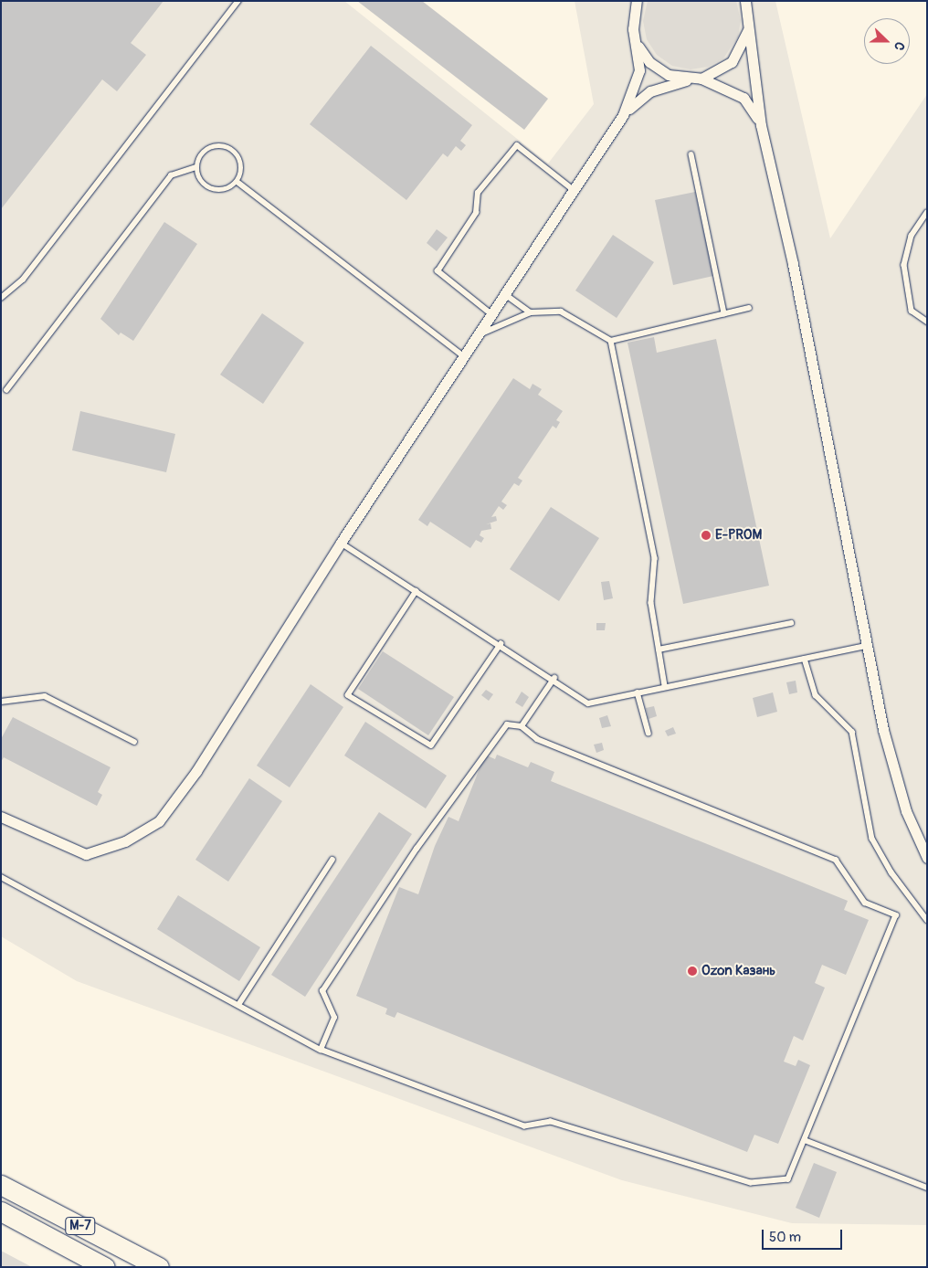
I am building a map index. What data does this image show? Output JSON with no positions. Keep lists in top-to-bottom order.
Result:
{
  "streets": {
    "highway": ["М-7"]
  },
  "places": ["E-PROM", "Ozon Казань"],
  "scale_bar": "50 m",
  "north": "right"
}
